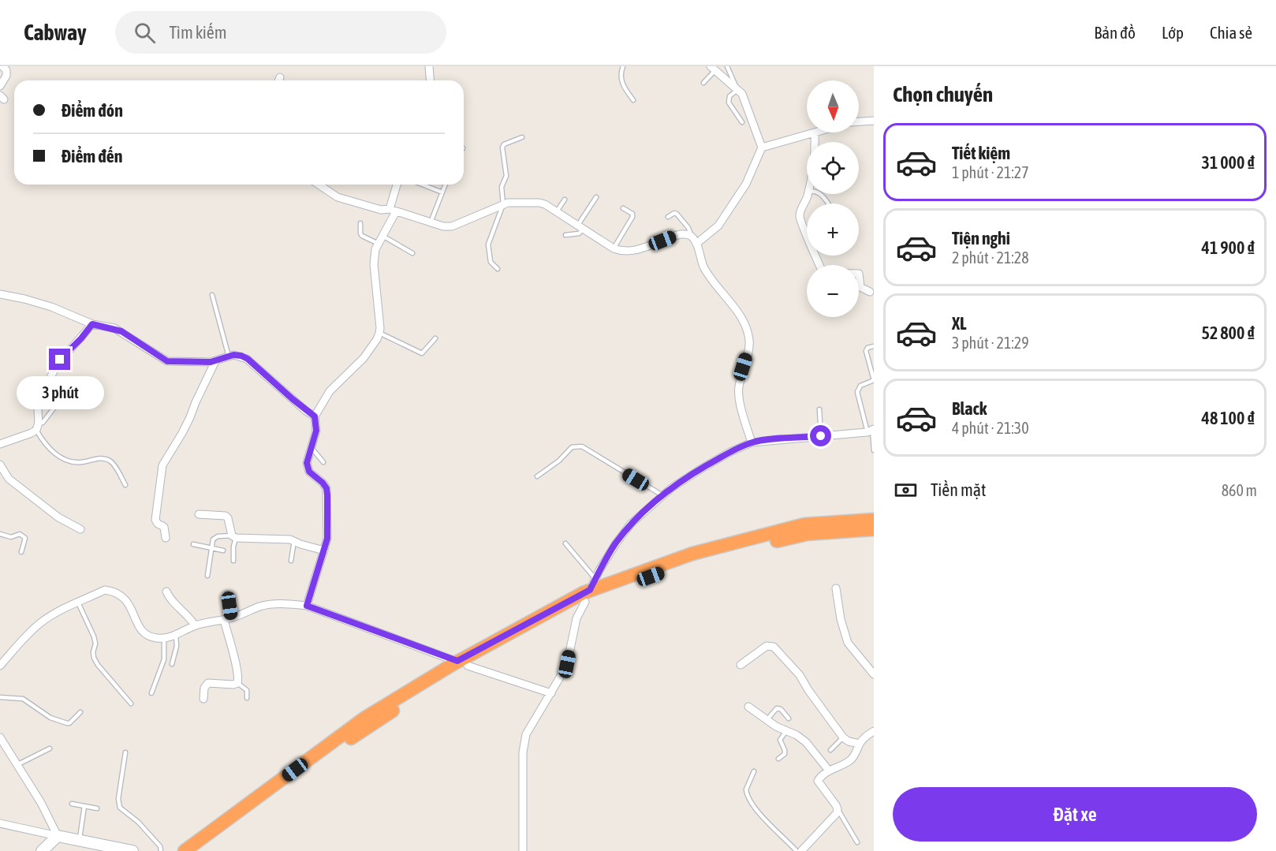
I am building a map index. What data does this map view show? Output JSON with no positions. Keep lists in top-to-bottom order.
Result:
{
  "north": "bottom",
  "page": {
    "header": "Cabway",
    "search": "Tìm kiếm",
    "nav": ["Bản đồ", "Lớp", "Chia sẻ"],
    "heading": "Chọn chuyến",
    "map_buttons": ["+", "−"],
    "banner": ["Điểm đón", "Điểm đến"],
    "list": [
      {
        "name": "Tiết kiệm",
        "note": "1 phút · 21:27",
        "value": "31 000 ₫"
      },
      {
        "name": "Tiện nghi",
        "note": "2 phút · 21:28",
        "value": "41 900 ₫"
      },
      {
        "name": "XL",
        "note": "3 phút · 21:29",
        "value": "52 800 ₫"
      },
      {
        "name": "Black",
        "note": "4 phút · 21:30",
        "value": "48 100 ₫"
      }
    ],
    "bubble": "3 phút",
    "pay": ["Tiền mặt", "860 m"],
    "buttons": "Đặt xe"
  }
}
